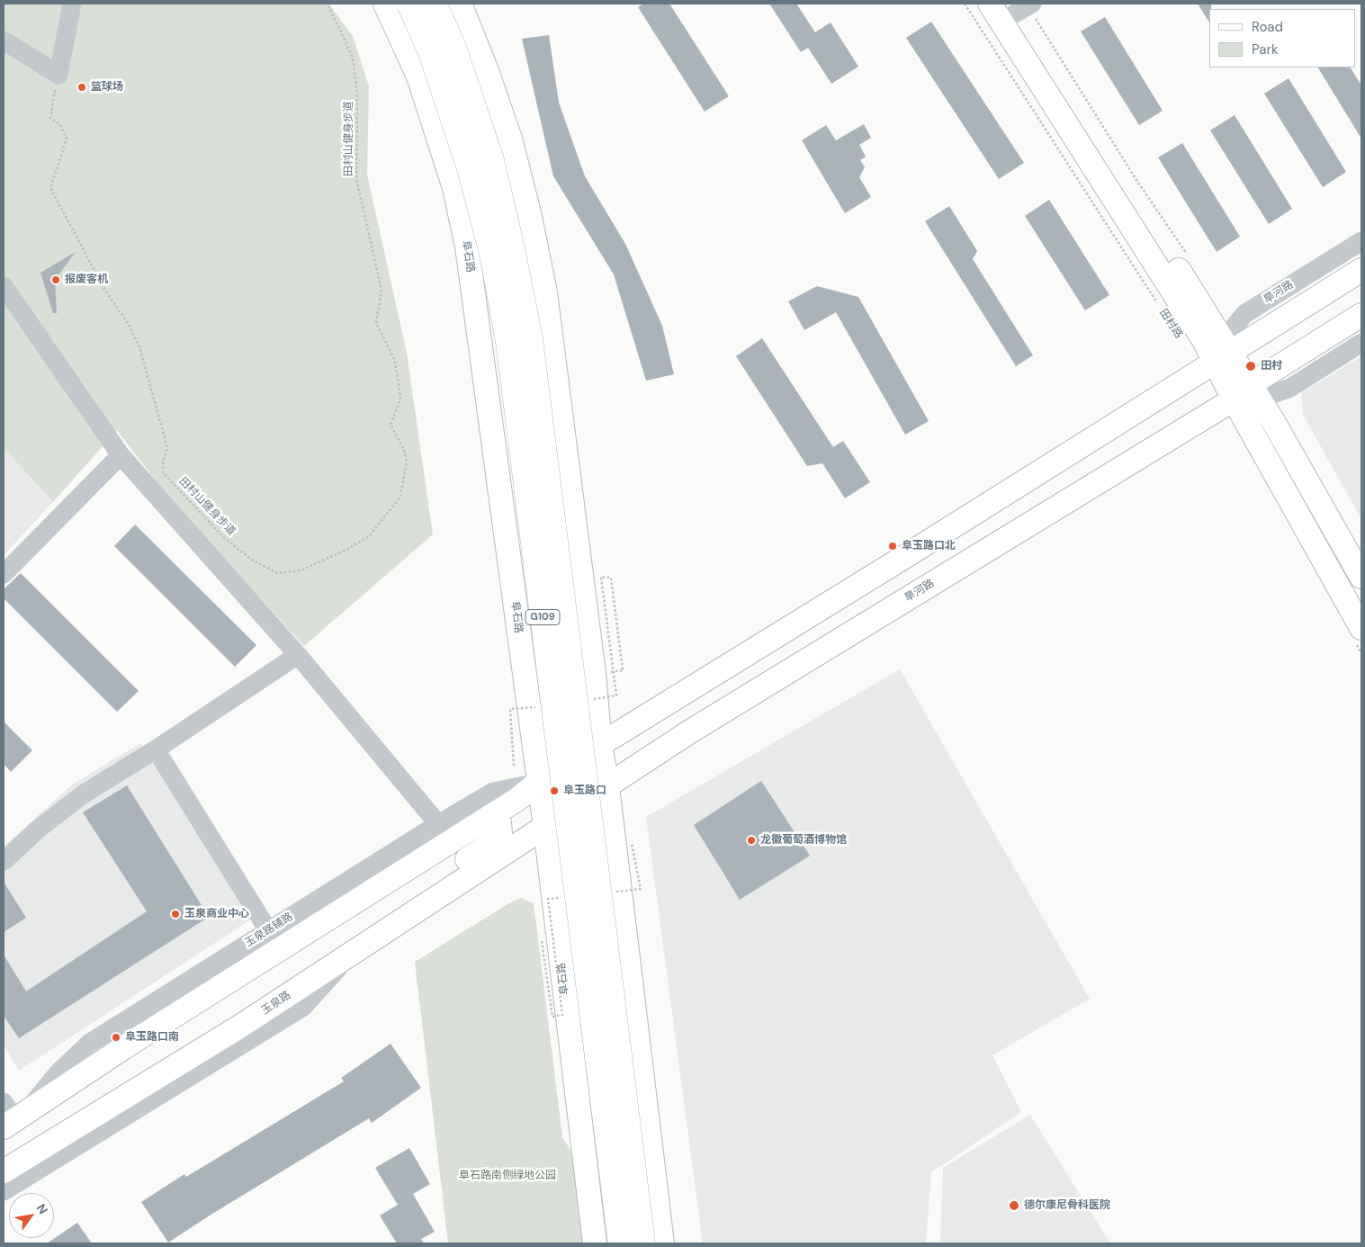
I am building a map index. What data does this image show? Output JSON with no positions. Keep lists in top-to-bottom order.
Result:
{
  "streets": {
    "highway": ["阜石路", "G109"],
    "main road": ["旱河路", "田村路", "玉泉路"],
    "street": ["玉泉路辅路"],
    "path": ["田村山健身步道"]
  },
  "crossings": [
    ["阜石路", "旱河路"],
    ["阜石路", "玉泉路辅路"],
    ["阜石路", "玉泉路"],
    ["旱河路", "田村路"],
    ["旱河路", "玉泉路辅路"],
    ["旱河路", "玉泉路"]
  ],
  "parks": ["阜石路南侧绿地公园"],
  "places": [
    "篮球场",
    "报废客机",
    "田村",
    "阜玉路口北",
    "阜玉路口",
    "龙徽葡萄酒博物馆",
    "玉泉商业中心",
    "阜玉路口南",
    "德尔康尼骨科医院"
  ],
  "legend": ["Road", "Park"],
  "north": "top right"
}
